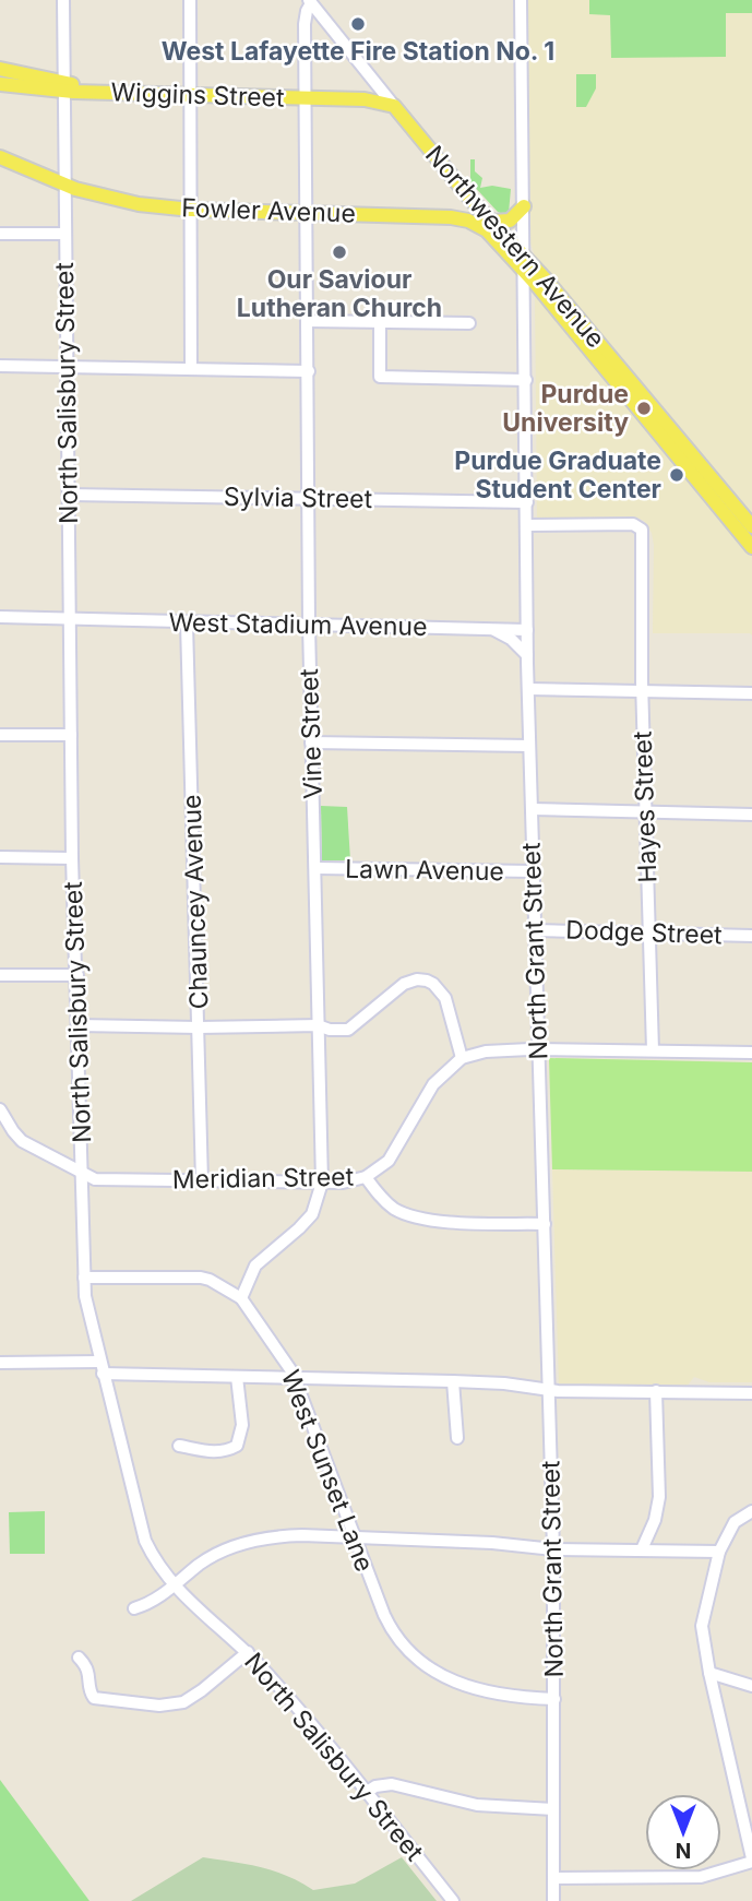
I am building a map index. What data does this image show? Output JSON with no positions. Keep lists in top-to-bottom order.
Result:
{
  "streets": {
    "main road": ["Wiggins Street", "Fowler Avenue", "Northwestern Avenue"],
    "street": [
      "North Salisbury Street",
      "Sylvia Street",
      "West Stadium Avenue",
      "Vine Street",
      "Hayes Street",
      "Lawn Avenue",
      "Chauncey Avenue",
      "Dodge Street",
      "North Grant Street",
      "Meridian Street",
      "West Sunset Lane"
    ]
  },
  "crossings": [
    ["Wiggins Street", "Northwestern Avenue"],
    ["Wiggins Street", "North Salisbury Street"],
    ["Wiggins Street", "Vine Street"],
    ["Fowler Avenue", "Northwestern Avenue"],
    ["Fowler Avenue", "North Salisbury Street"],
    ["Fowler Avenue", "Vine Street"],
    ["Fowler Avenue", "North Grant Street"],
    ["Northwestern Avenue", "Vine Street"],
    ["Northwestern Avenue", "North Grant Street"],
    ["North Salisbury Street", "Sylvia Street"],
    ["North Salisbury Street", "West Stadium Avenue"],
    ["North Salisbury Street", "Meridian Street"],
    ["North Salisbury Street", "West Sunset Lane"],
    ["Sylvia Street", "Vine Street"],
    ["Sylvia Street", "North Grant Street"],
    ["West Stadium Avenue", "Vine Street"],
    ["West Stadium Avenue", "Chauncey Avenue"],
    ["West Stadium Avenue", "North Grant Street"],
    ["Vine Street", "Lawn Avenue"],
    ["Vine Street", "Meridian Street"],
    ["Vine Street", "West Sunset Lane"],
    ["Hayes Street", "Dodge Street"],
    ["Hayes Street", "North Grant Street"],
    ["Lawn Avenue", "North Grant Street"],
    ["Chauncey Avenue", "Meridian Street"],
    ["Dodge Street", "North Grant Street"],
    ["North Grant Street", "West Sunset Lane"]
  ],
  "places": [
    "West Lafayette Fire Station No. 1",
    "Our Saviour Lutheran Church",
    "Purdue University",
    "Purdue Graduate Student Center"
  ],
  "north": "bottom"
}
